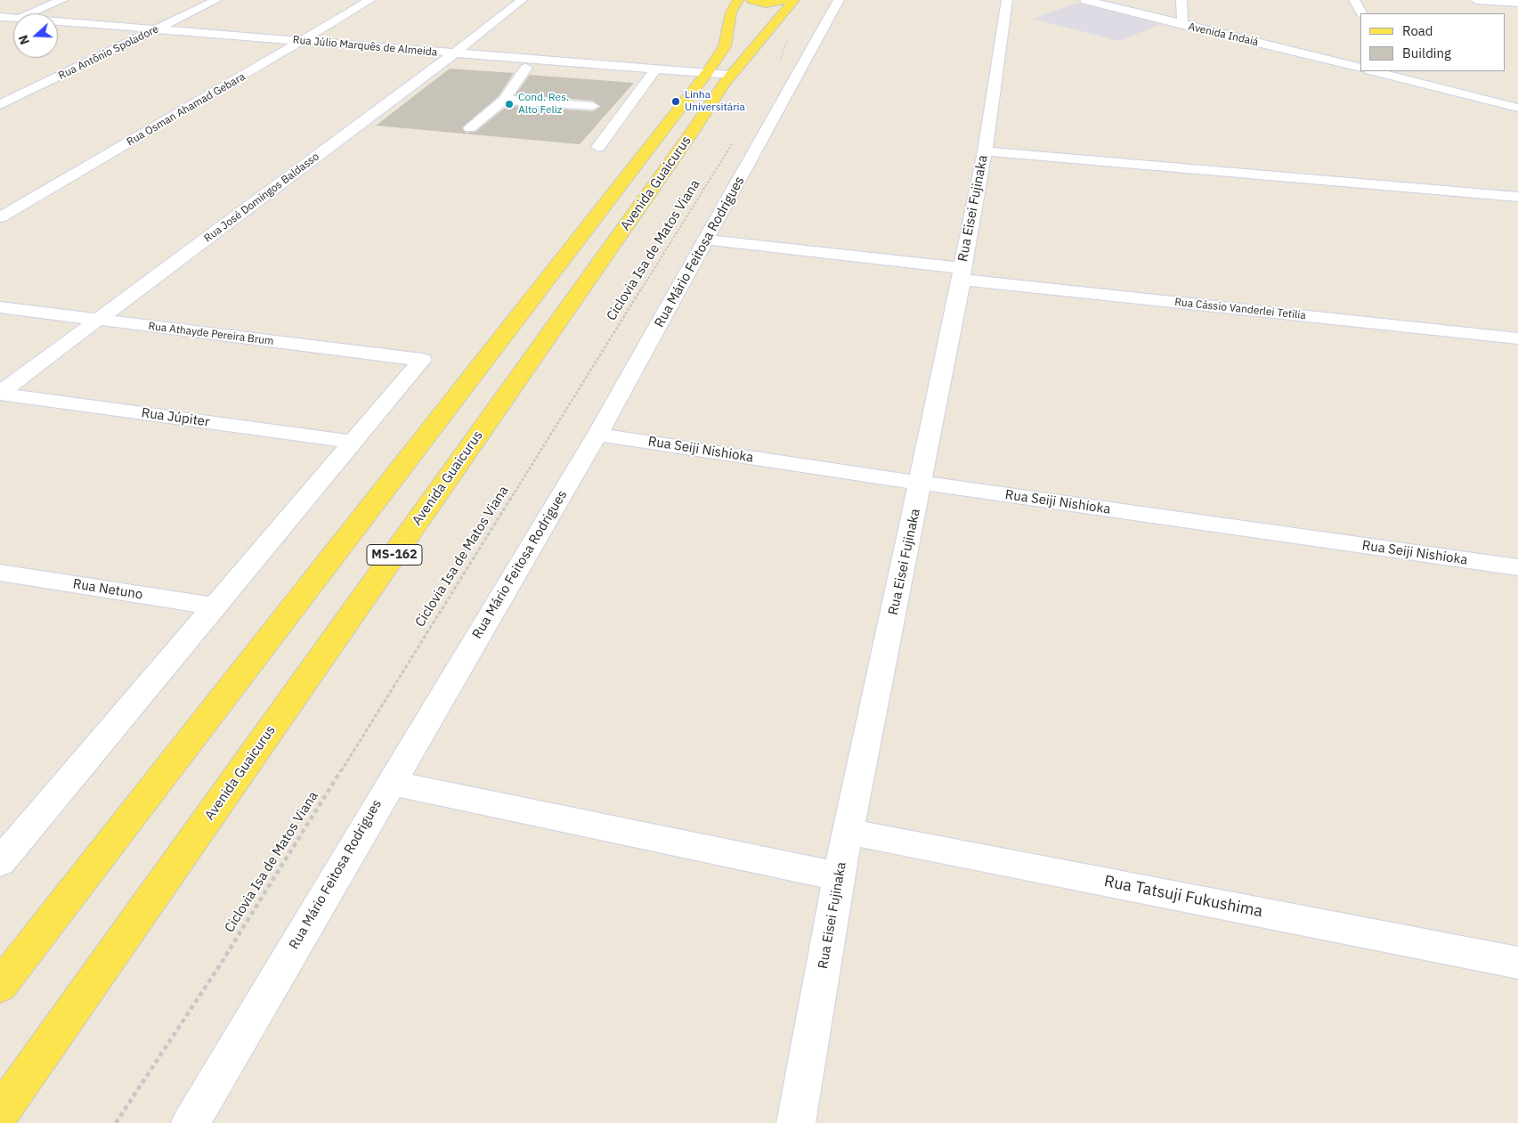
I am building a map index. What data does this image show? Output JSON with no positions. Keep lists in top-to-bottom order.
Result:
{
  "streets": {
    "main road": ["Avenida Guaicurus", "MS-162"],
    "street": [
      "Avenida Indaiá",
      "Rua Júlio Marquês de Almeida",
      "Rua Antônio Spoladore",
      "Rua Osman Ahamad Gebara",
      "Rua José Domingos Baldasso",
      "Rua Eisei Fujinaka",
      "Rua Mário Feitosa Rodrigues",
      "Rua Cássio Vanderlei Tetilia",
      "Rua Athayde Pereira Brum",
      "Rua Júpiter",
      "Rua Seiji Nishioka",
      "Rua Netuno",
      "Rua Tatsuji Fukushima"
    ],
    "path": ["Ciclovia Isa de Matos Viana"]
  },
  "crossings": [
    ["Rua Júlio Marquês de Almeida", "Rua Antônio Spoladore"],
    ["Rua Júlio Marquês de Almeida", "Rua Osman Ahamad Gebara"],
    ["Rua Júlio Marquês de Almeida", "Avenida Guaicurus"],
    ["Rua Júlio Marquês de Almeida", "Rua José Domingos Baldasso"],
    ["Rua José Domingos Baldasso", "Rua Athayde Pereira Brum"],
    ["Rua José Domingos Baldasso", "Rua Júpiter"],
    ["Rua Eisei Fujinaka", "Rua Cássio Vanderlei Tetilia"],
    ["Rua Eisei Fujinaka", "Rua Seiji Nishioka"],
    ["Rua Eisei Fujinaka", "Rua Tatsuji Fukushima"],
    ["Rua Mário Feitosa Rodrigues", "Rua Cássio Vanderlei Tetilia"],
    ["Rua Mário Feitosa Rodrigues", "Rua Seiji Nishioka"],
    ["Rua Athayde Pereira Brum", "Rua Júpiter"]
  ],
  "places": ["Linha Universitária", "Cond. Res. Alto Feliz"],
  "legend": ["Road", "Building"],
  "north": "left"
}
